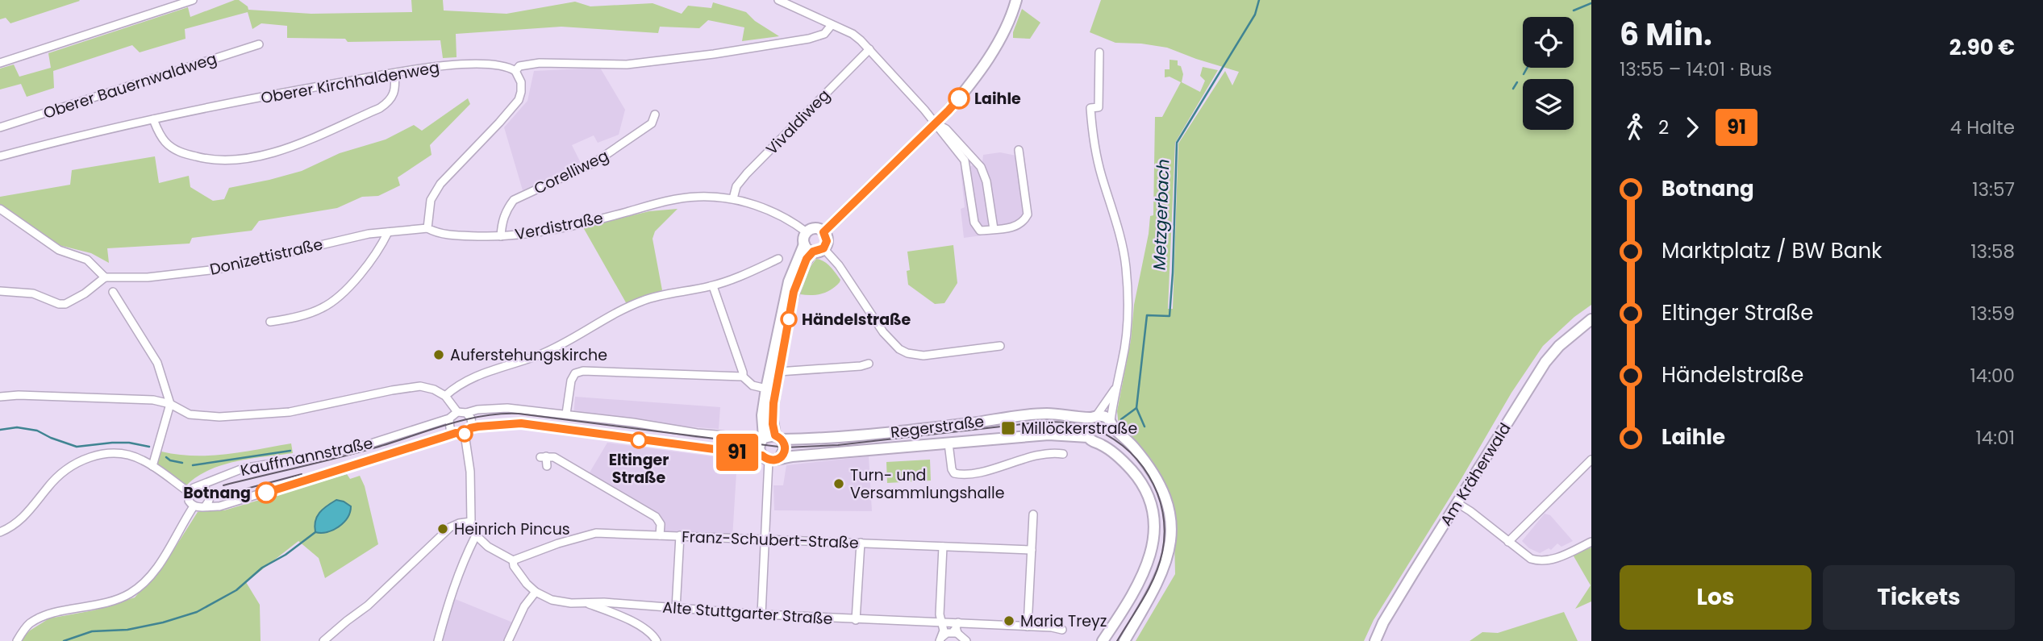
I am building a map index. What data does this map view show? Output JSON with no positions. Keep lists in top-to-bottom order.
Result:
{
  "streets": {
    "main road": ["Regerstraße", "Am Kräherwald"],
    "street": [
      "Oberer Kirchhaldenweg",
      "Oberer Bauernwaldweg",
      "Vivaldiweg",
      "Corelliweg",
      "Verdistraße",
      "Donizettistraße",
      "Kauffmannstraße",
      "Franz-Schubert-Straße",
      "Alte Stuttgarter Straße"
    ]
  },
  "crossings": [
    ["Vivaldiweg", "Verdistraße"],
    ["Corelliweg", "Verdistraße"],
    ["Verdistraße", "Donizettistraße"],
    ["Franz-Schubert-Straße", "Alte Stuttgarter Straße"]
  ],
  "water": ["Metzgerbach"],
  "places": {
    "other": [
      "Laihle",
      "Händelstraße",
      "Auferstehungskirche",
      "Eltinger Straße",
      "Turn- und Versammlungshalle",
      "Botnang",
      "Heinrich Pincus",
      "Maria Treyz"
    ],
    "transit": ["Millöckerstraße"]
  },
  "lines": ["bus line 91"],
  "page": {
    "on_map": "91",
    "heading": ["6 Min.", "13:55 – 14:01 · Bus", "2.90 €"],
    "legs": ["2", "91", "4 Halte"],
    "list": [
      {
        "name": "Botnang",
        "value": "13:57"
      },
      {
        "name": "Marktplatz / BW Bank",
        "value": "13:58"
      },
      {
        "name": "Eltinger Straße",
        "value": "13:59"
      },
      {
        "name": "Händelstraße",
        "value": "14:00"
      },
      {
        "name": "Laihle",
        "value": "14:01"
      }
    ],
    "buttons": ["Los", "Tickets"]
  }
}
